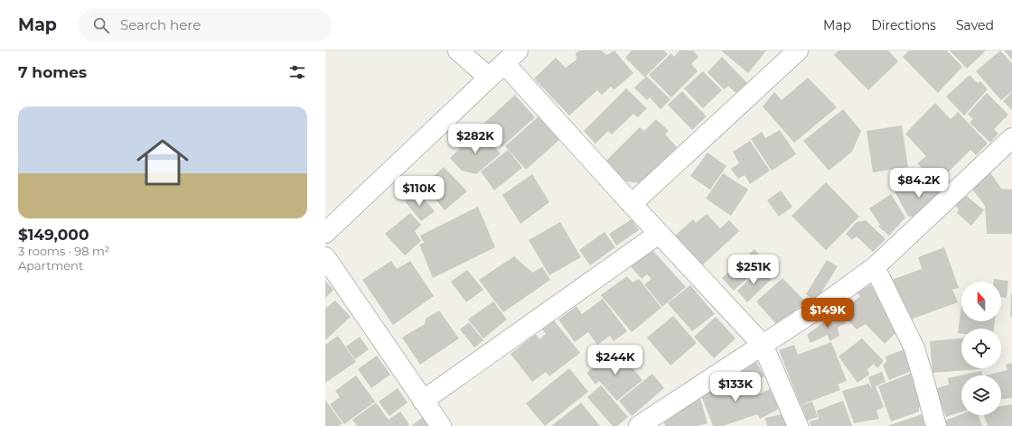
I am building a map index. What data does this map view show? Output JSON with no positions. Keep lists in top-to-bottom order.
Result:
{
  "north": "top",
  "page": {
    "header": "Map",
    "search": "Search here",
    "nav": ["Map", "Directions", "Saved"],
    "heading": "7 homes",
    "list": [
      {
        "name": "$149,000",
        "note": "3 rooms · 98 m² · Apartment"
      }
    ],
    "price": [
      "$282K",
      "$84.2K",
      "$110K",
      "$251K",
      "$149K",
      "$244K",
      "$133K"
    ]
  }
}
